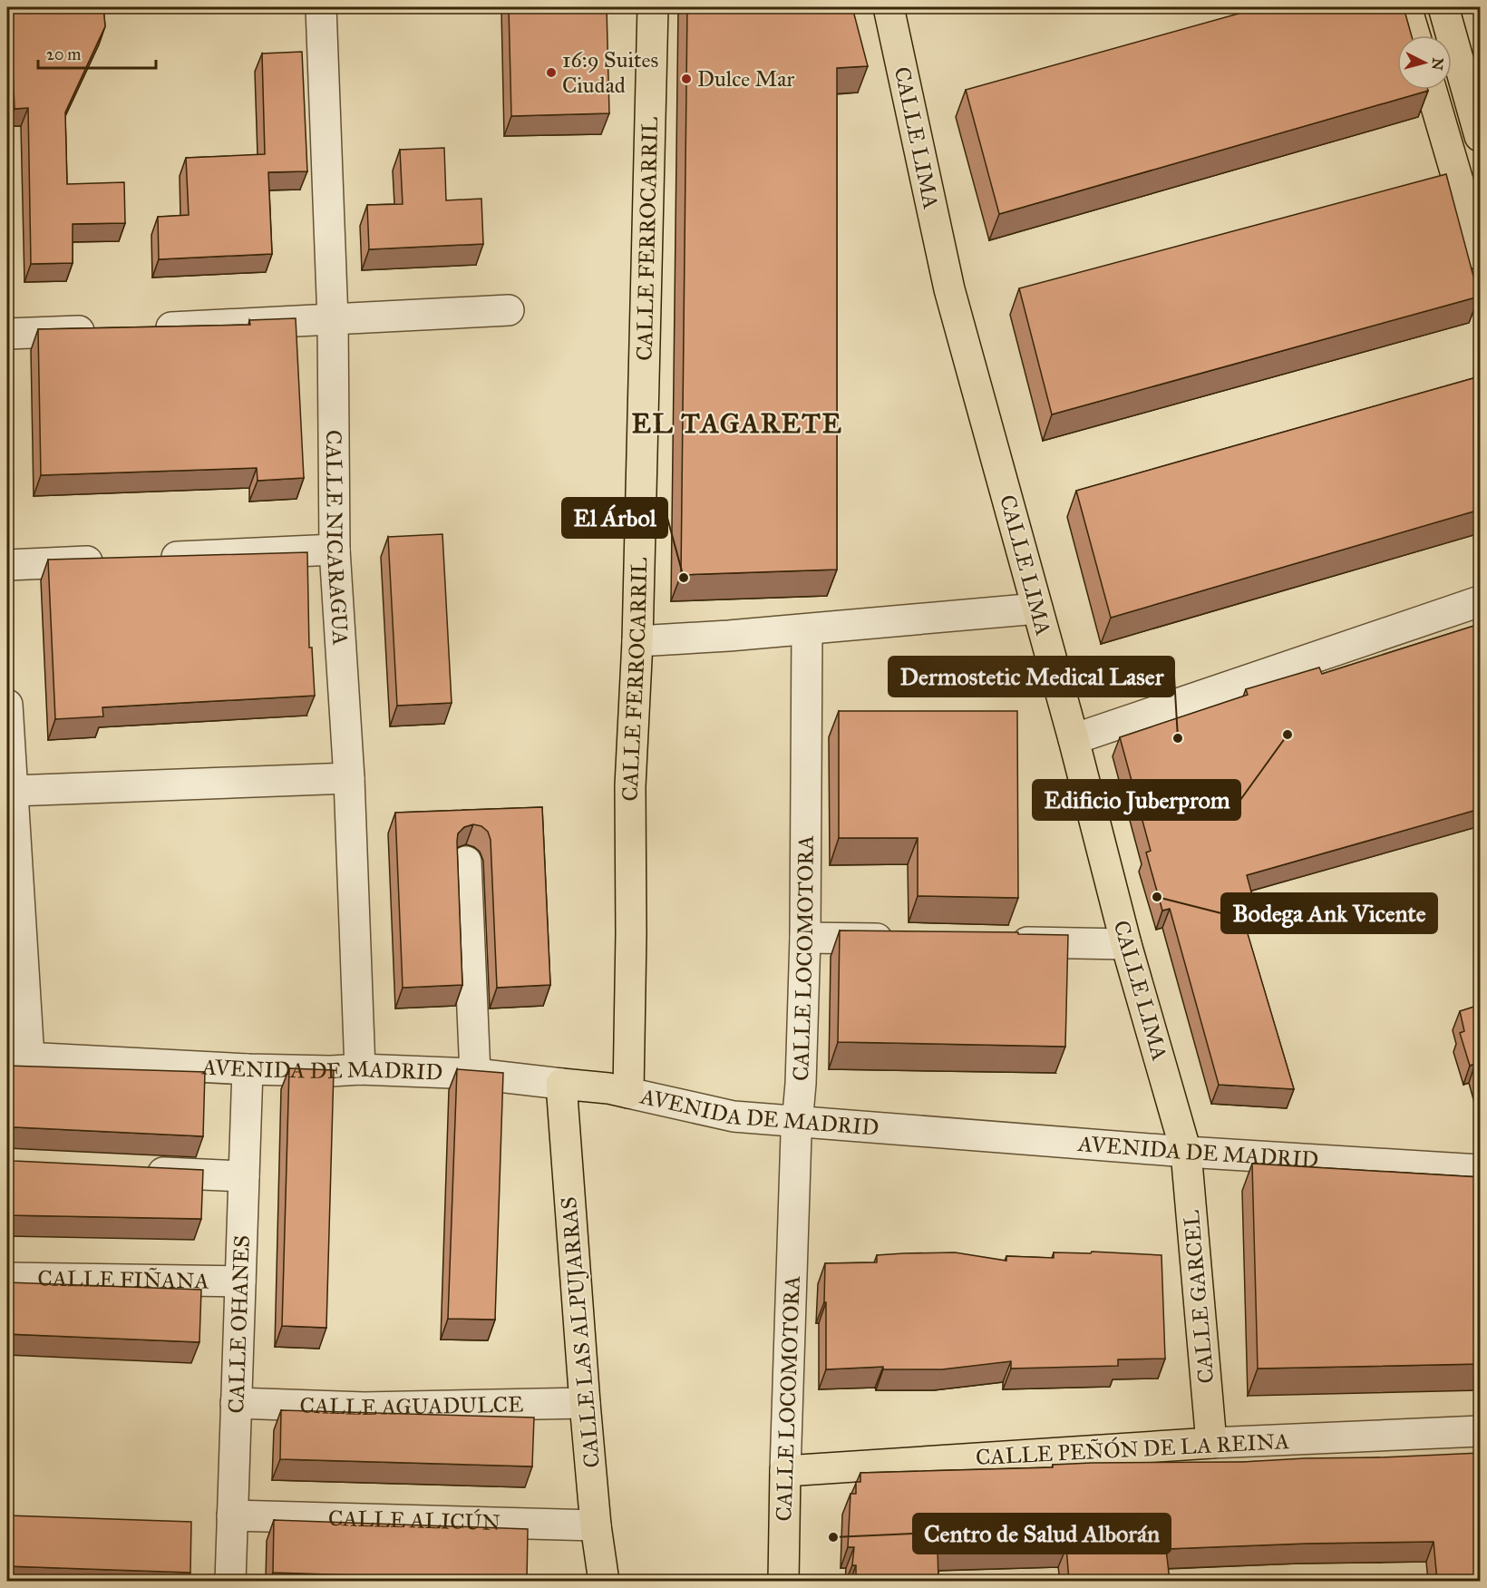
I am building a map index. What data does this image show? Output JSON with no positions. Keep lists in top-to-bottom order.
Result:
{
  "streets": {
    "main road": [
      "CALLE LIMA",
      "CALLE FERROCARRIL",
      "CALLE LOCOMOTORA",
      "AVENIDA DE MADRID",
      "CALLE GARCEL",
      "CALLE LAS ALPUJARRAS",
      "CALLE PEÑÓN DE LA REINA"
    ],
    "street": [
      "CALLE NICARAGUA",
      "CALLE FIÑANA",
      "CALLE OHANES",
      "CALLE AGUADULCE",
      "CALLE ALICÚN"
    ]
  },
  "crossings": [
    ["CALLE LIMA", "AVENIDA DE MADRID"],
    ["CALLE LIMA", "CALLE GARCEL"],
    ["CALLE FERROCARRIL", "AVENIDA DE MADRID"],
    ["CALLE NICARAGUA", "AVENIDA DE MADRID"],
    ["CALLE LOCOMOTORA", "AVENIDA DE MADRID"],
    ["CALLE LOCOMOTORA", "CALLE PEÑÓN DE LA REINA"],
    ["AVENIDA DE MADRID", "CALLE GARCEL"],
    ["AVENIDA DE MADRID", "CALLE OHANES"],
    ["AVENIDA DE MADRID", "CALLE LAS ALPUJARRAS"],
    ["CALLE FIÑANA", "CALLE OHANES"],
    ["CALLE GARCEL", "CALLE PEÑÓN DE LA REINA"],
    ["CALLE OHANES", "CALLE AGUADULCE"],
    ["CALLE OHANES", "CALLE ALICÚN"],
    ["CALLE LAS ALPUJARRAS", "CALLE AGUADULCE"],
    ["CALLE LAS ALPUJARRAS", "CALLE ALICÚN"]
  ],
  "districts": ["EL TAGARETE"],
  "places": [
    "16:9 Suites Ciudad",
    "Dulce Mar",
    "El Árbol",
    "Edificio Juberprom",
    "Dermostetic Medical Laser",
    "Bodega Ank Vicente",
    "Centro de Salud Alborán"
  ],
  "scale_bar": "20 m",
  "north": "right"
}
